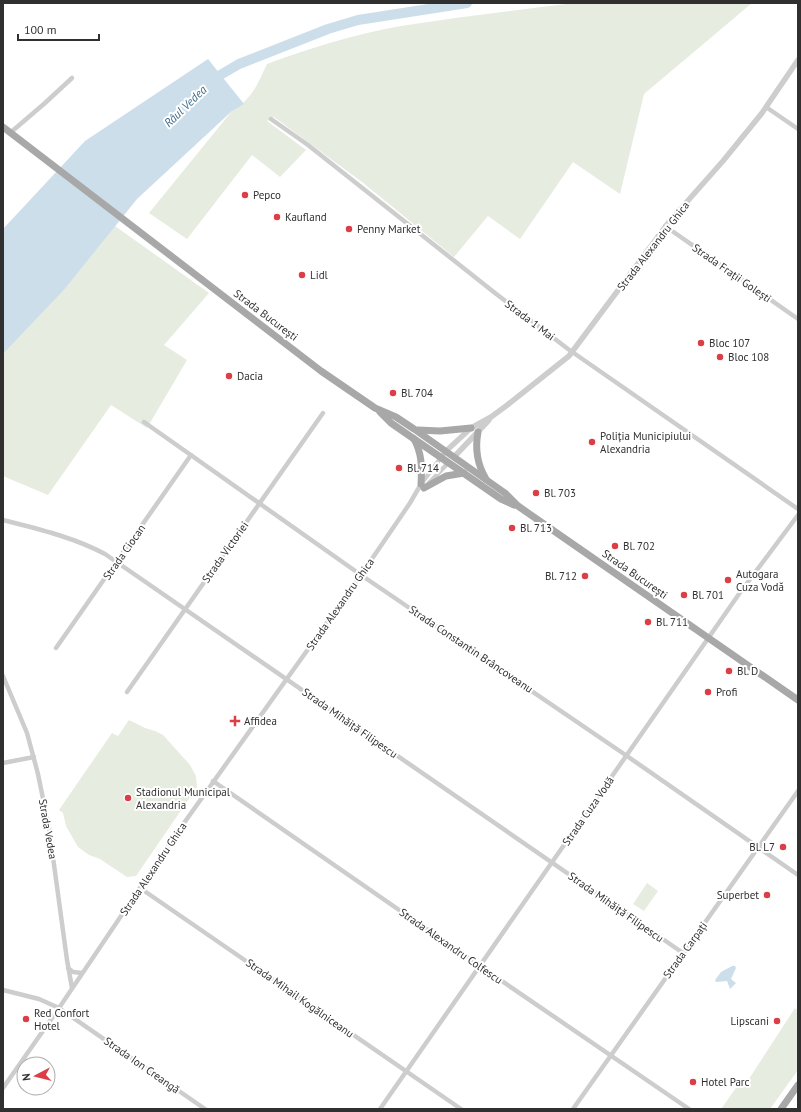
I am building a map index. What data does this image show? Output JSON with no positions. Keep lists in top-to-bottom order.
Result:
{
  "streets": {
    "main road": ["Strada București"],
    "street": [
      "Strada Alexandru Ghica",
      "Strada Frații Golești",
      "Strada 1 Mai",
      "Strada Ciocan",
      "Strada Victoriei",
      "Strada Constantin Brâncoveanu",
      "Strada Mihăiță Filipescu",
      "Strada Cuza Vodă",
      "Strada Vedea",
      "Strada Alexandru Colfescu",
      "Strada Carpați",
      "Strada Mihail Kogălniceanu",
      "Strada Ion Creangă"
    ]
  },
  "crossings": [
    ["Strada Alexandru Ghica", "Strada Frații Golești"],
    ["Strada Alexandru Ghica", "Strada București"],
    ["Strada Alexandru Ghica", "Strada 1 Mai"],
    ["Strada Alexandru Ghica", "Strada Constantin Brâncoveanu"],
    ["Strada Alexandru Ghica", "Strada Mihăiță Filipescu"],
    ["Strada Alexandru Ghica", "Strada Vedea"],
    ["Strada Alexandru Ghica", "Strada Alexandru Colfescu"],
    ["Strada Alexandru Ghica", "Strada Mihail Kogălniceanu"],
    ["Strada Alexandru Ghica", "Strada Ion Creangă"],
    ["Strada București", "Strada Cuza Vodă"],
    ["Strada Ciocan", "Strada Constantin Brâncoveanu"],
    ["Strada Ciocan", "Strada Mihăiță Filipescu"],
    ["Strada Victoriei", "Strada Constantin Brâncoveanu"],
    ["Strada Victoriei", "Strada Mihăiță Filipescu"],
    ["Strada Constantin Brâncoveanu", "Strada Cuza Vodă"],
    ["Strada Constantin Brâncoveanu", "Strada Carpați"],
    ["Strada Mihăiță Filipescu", "Strada Cuza Vodă"],
    ["Strada Mihăiță Filipescu", "Strada Carpați"],
    ["Strada Cuza Vodă", "Strada Alexandru Colfescu"],
    ["Strada Cuza Vodă", "Strada Mihail Kogălniceanu"],
    ["Strada Alexandru Colfescu", "Strada Carpați"]
  ],
  "water": ["Râul Vedea"],
  "places": {
    "other": [
      "Pepco",
      "Kaufland",
      "Penny Market",
      "Lidl",
      "Bloc 107",
      "Bloc 108",
      "Dacia",
      "Bl. 704",
      "Poliția Municipiului Alexandria",
      "Bl. 714",
      "Bl. 703",
      "Bl. 713",
      "Bl. 702",
      "Bl. 712",
      "Autogara Cuza Vodă",
      "Bl. 701",
      "Bl. 711",
      "Bl. D",
      "Profi",
      "Stadionul Municipal Alexandria",
      "Bl. L7",
      "Superbet",
      "Red Confort Hotel",
      "Lipscani",
      "Hotel Parc"
    ],
    "health": ["Affidea"]
  },
  "scale_bar": "100 m",
  "north": "left"
}
